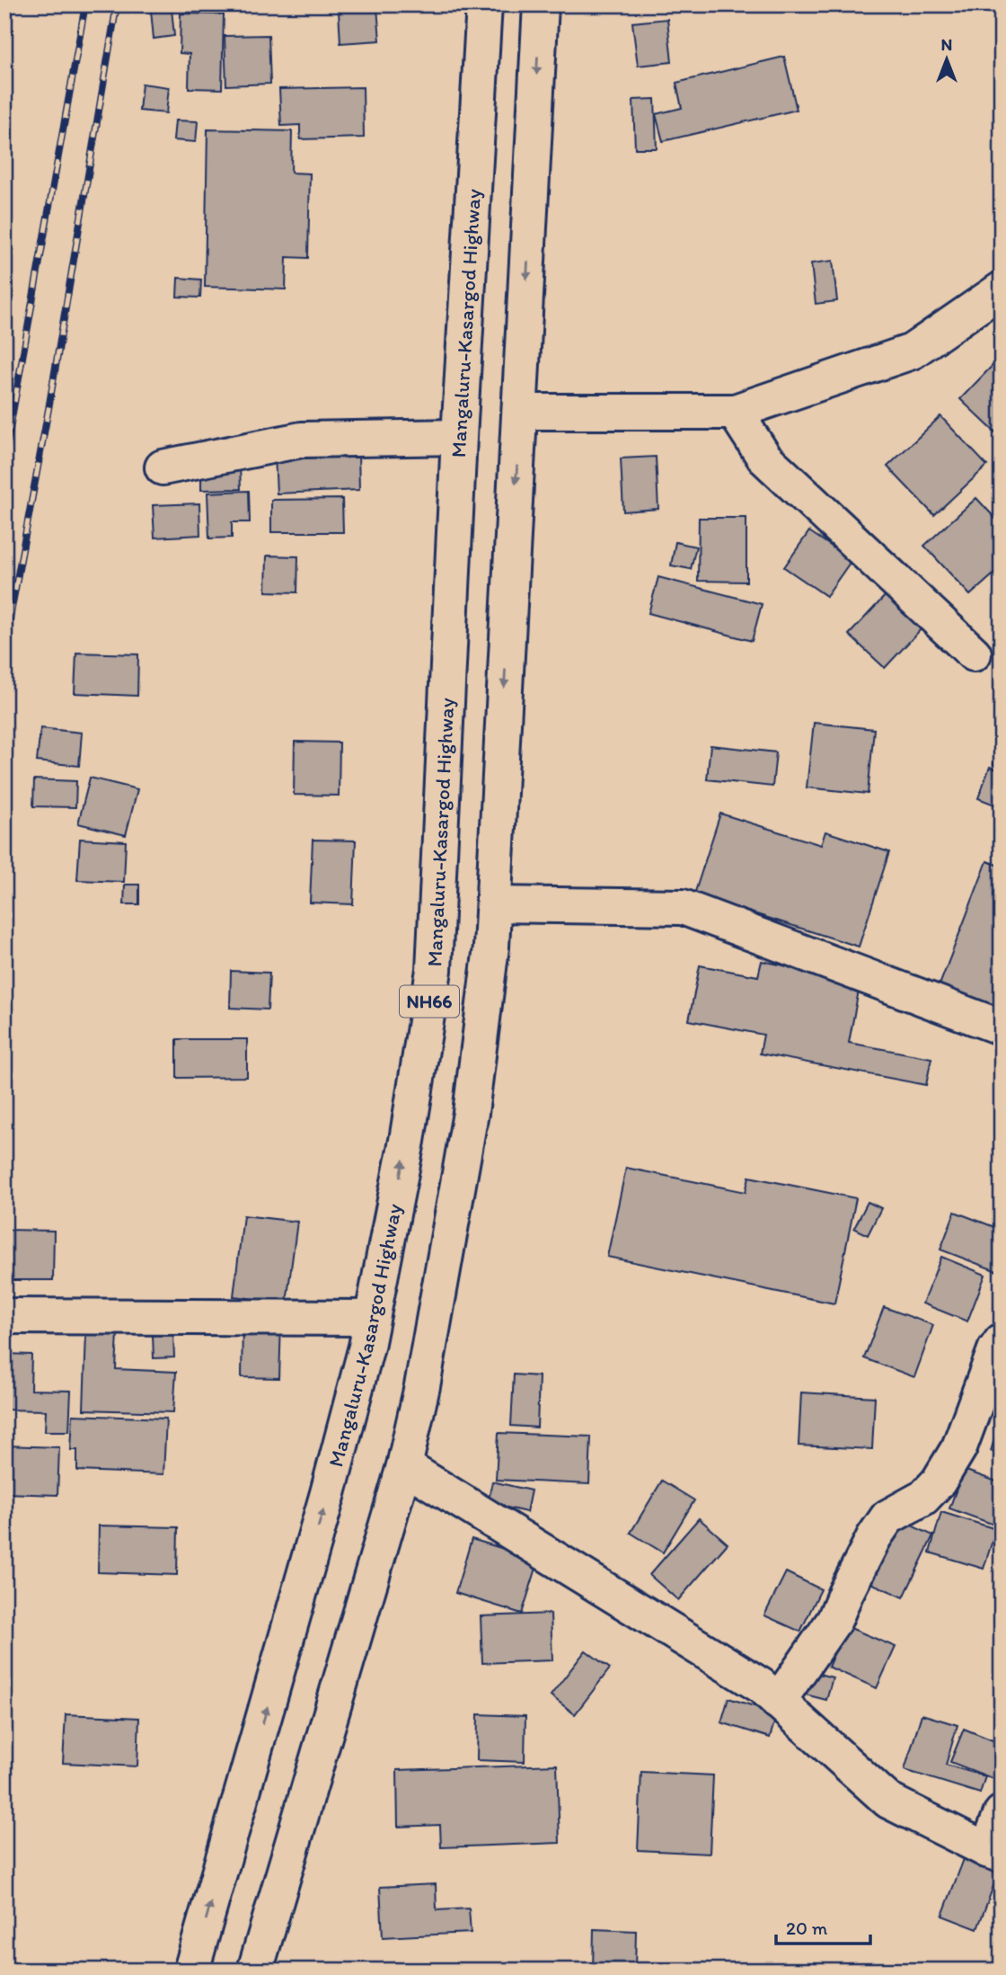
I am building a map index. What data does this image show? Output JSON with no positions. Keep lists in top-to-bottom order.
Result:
{
  "streets": {
    "main road": ["Mangaluru-Kasargod Highway", "NH66"]
  },
  "scale_bar": "20 m",
  "north": "top"
}
